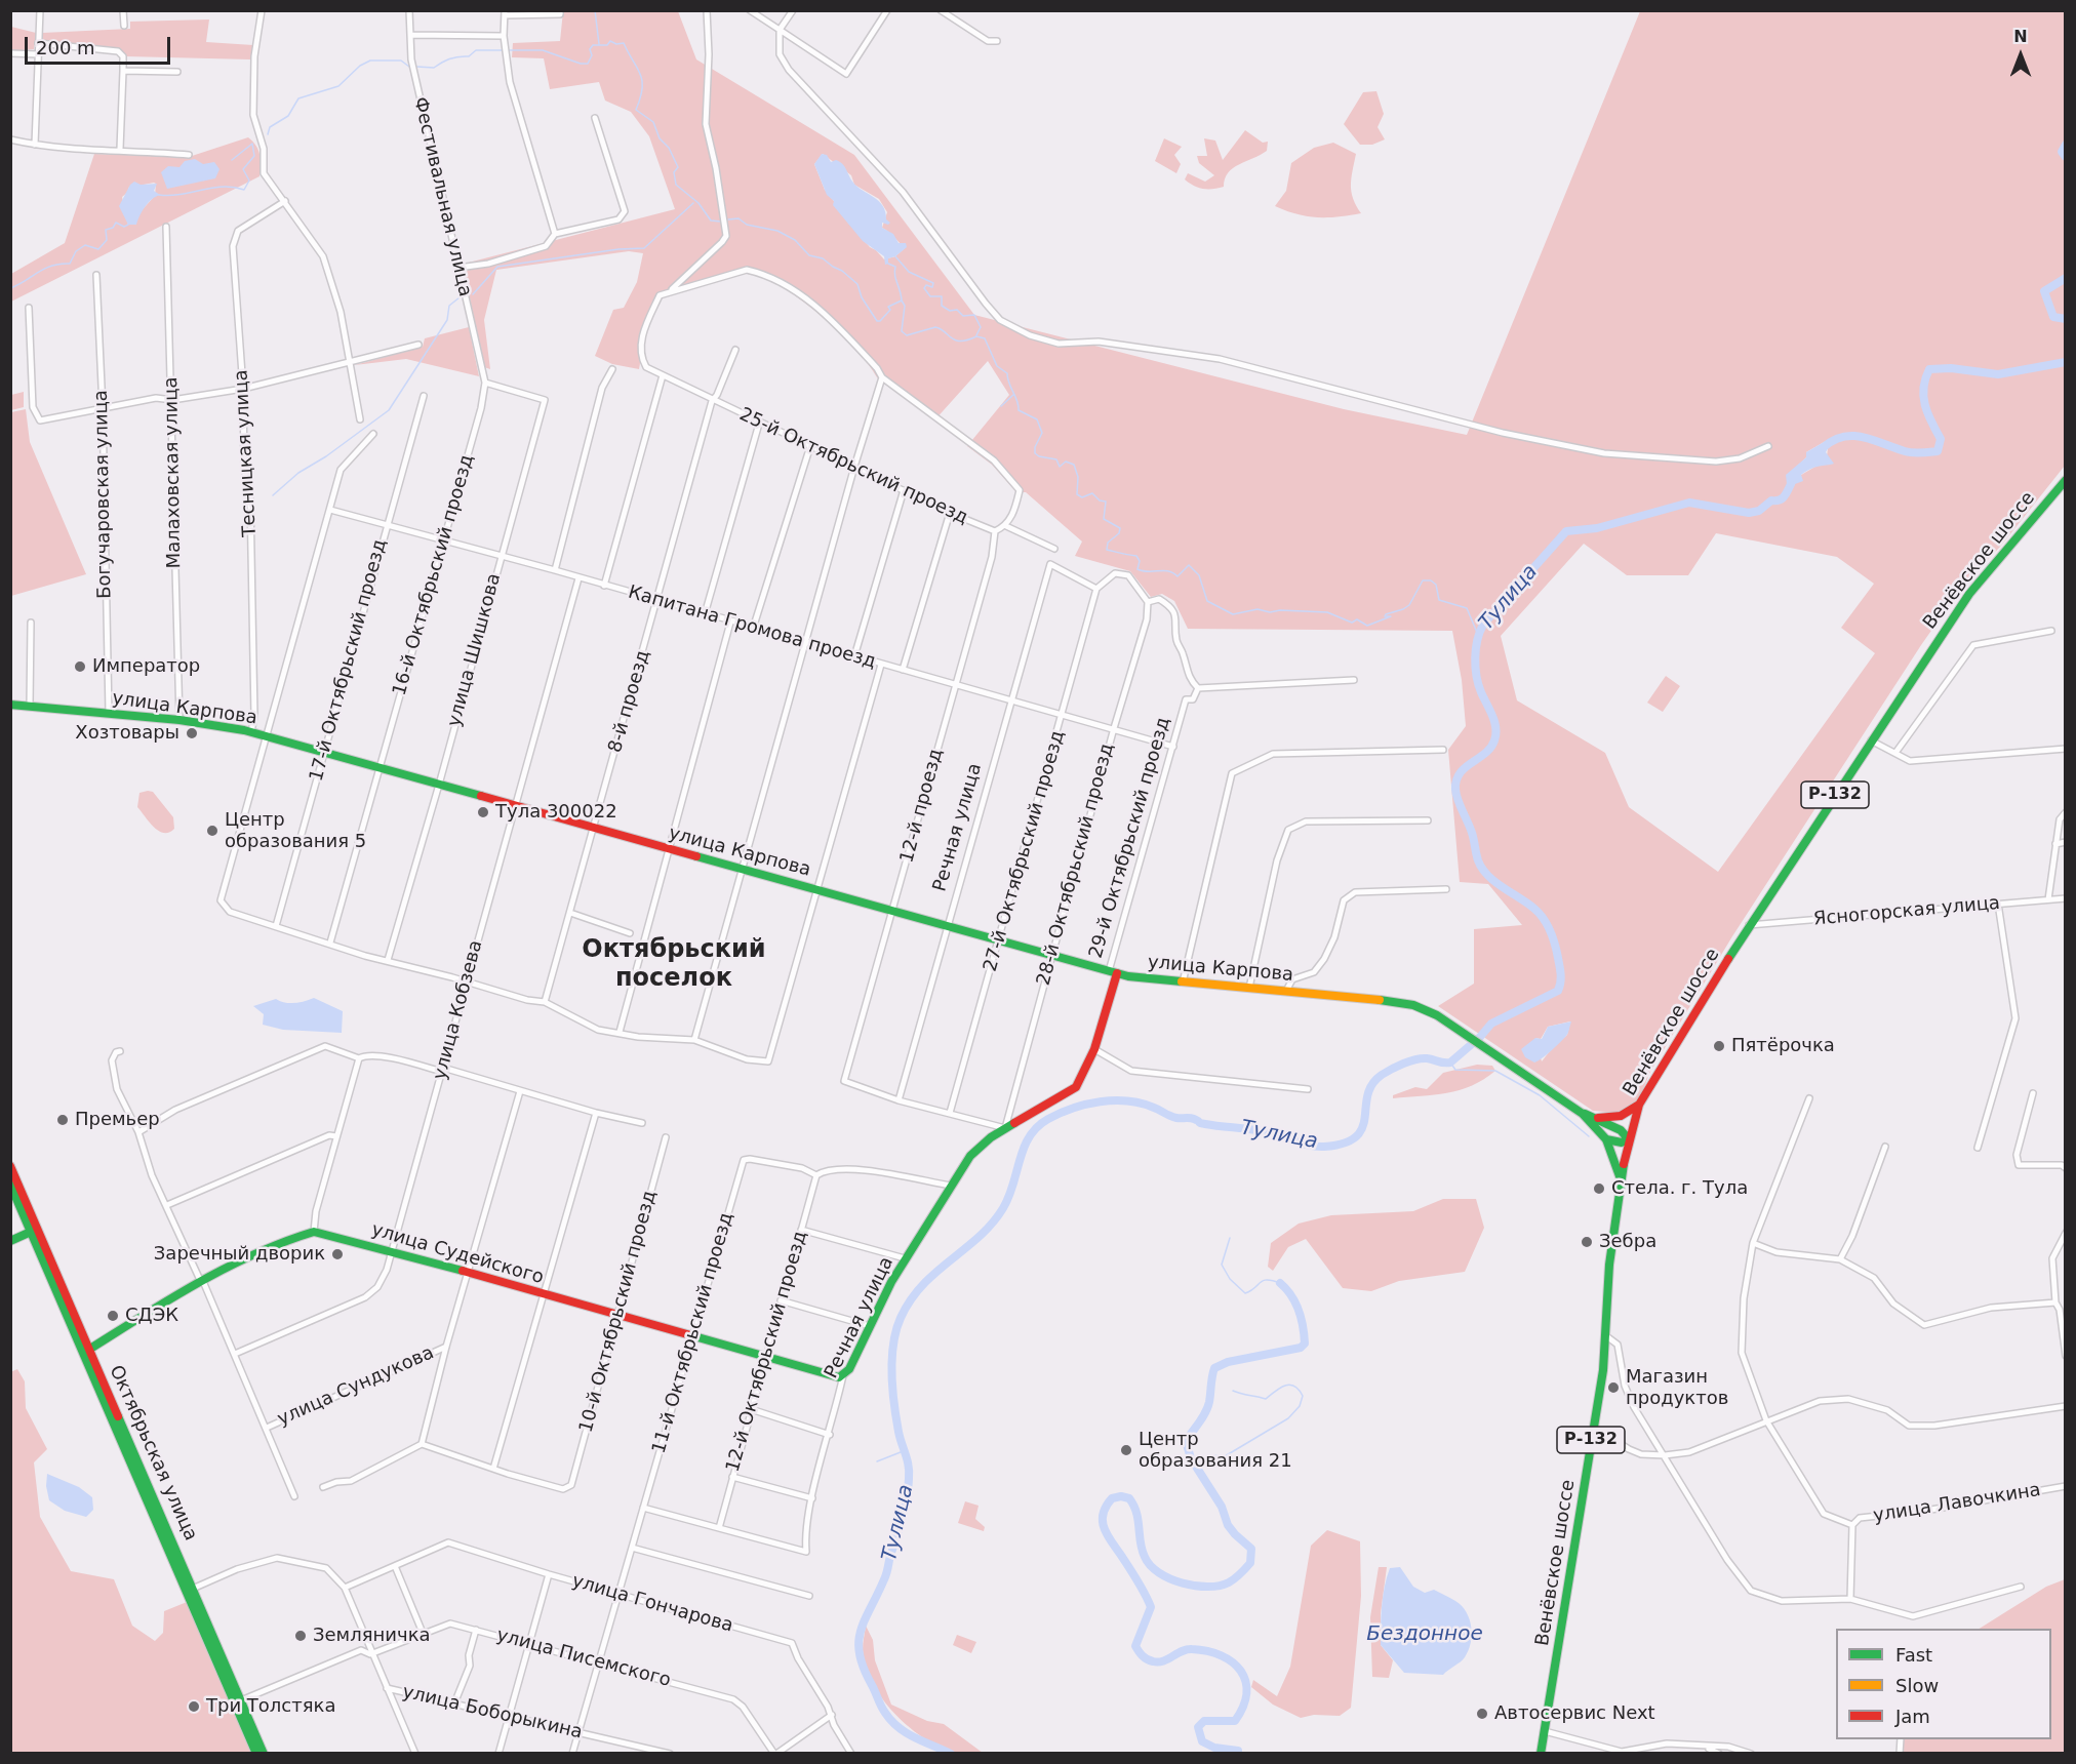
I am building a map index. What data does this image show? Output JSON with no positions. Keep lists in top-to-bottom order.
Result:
{
  "streets": {
    "main road": [
      "Венёвское шоссе",
      "улица Карпова",
      "Р-132",
      "Речная улица",
      "29-й Октябрьский проезд",
      "улица Судейского",
      "Октябрьская улица"
    ],
    "street": [
      "Фестивальная улица",
      "Тесницкая улица",
      "25-й Октябрьский проезд",
      "Малаховская улица",
      "Богучаровская улица",
      "16-й Октябрьский проезд",
      "Капитана Громова проезд",
      "улица Шишкова",
      "17-й Октябрьский проезд",
      "8-й проезд",
      "12-й проезд",
      "27-й Октябрьский проезд",
      "28-й Октябрьский проезд",
      "Ясногорская улица",
      "улица Кобзева",
      "10-й Октябрьский проезд",
      "11-й Октябрьский проезд",
      "12-й Октябрьский проезд",
      "улица Сундукова",
      "улица Лавочкина",
      "улица Гончарова",
      "улица Писемского",
      "улица Боборыкина"
    ]
  },
  "crossings": [
    ["Фестивальная улица", "16-й Октябрьский проезд"],
    ["Фестивальная улица", "улица Шишкова"],
    ["Тесницкая улица", "улица Карпова"],
    ["25-й Октябрьский проезд", "8-й проезд"],
    ["25-й Октябрьский проезд", "12-й проезд"],
    ["Малаховская улица", "улица Карпова"],
    ["Богучаровская улица", "улица Карпова"],
    ["Венёвское шоссе", "Ясногорская улица"],
    ["16-й Октябрьский проезд", "Капитана Громова проезд"],
    ["16-й Октябрьский проезд", "улица Шишкова"],
    ["16-й Октябрьский проезд", "улица Карпова"],
    ["Капитана Громова проезд", "улица Шишкова"],
    ["Капитана Громова проезд", "17-й Октябрьский проезд"],
    ["Капитана Громова проезд", "8-й проезд"],
    ["Капитана Громова проезд", "12-й проезд"],
    ["Капитана Громова проезд", "Речная улица"],
    ["Капитана Громова проезд", "29-й Октябрьский проезд"],
    ["Капитана Громова проезд", "27-й Октябрьский проезд"],
    ["Капитана Громова проезд", "28-й Октябрьский проезд"],
    ["Капитана Громова проезд", "улица Кобзева"],
    ["улица Шишкова", "улица Карпова"],
    ["17-й Октябрьский проезд", "улица Карпова"],
    ["8-й проезд", "улица Карпова"],
    ["улица Карпова", "12-й проезд"],
    ["улица Карпова", "Речная улица"],
    ["улица Карпова", "29-й Октябрьский проезд"],
    ["улица Карпова", "27-й Октябрьский проезд"],
    ["улица Карпова", "28-й Октябрьский проезд"],
    ["улица Карпова", "улица Кобзева"],
    ["12-й проезд", "Речная улица"],
    ["Речная улица", "29-й Октябрьский проезд"],
    ["Речная улица", "27-й Октябрьский проезд"],
    ["Речная улица", "28-й Октябрьский проезд"],
    ["Речная улица", "улица Судейского"],
    ["Речная улица", "12-й Октябрьский проезд"],
    ["29-й Октябрьский проезд", "28-й Октябрьский проезд"],
    ["улица Кобзева", "улица Судейского"],
    ["улица Судейского", "10-й Октябрьский проезд"],
    ["улица Судейского", "11-й Октябрьский проезд"],
    ["улица Судейского", "12-й Октябрьский проезд"],
    ["11-й Октябрьский проезд", "12-й Октябрьский проезд"],
    ["11-й Октябрьский проезд", "улица Гончарова"],
    ["11-й Октябрьский проезд", "улица Писемского"],
    ["11-й Октябрьский проезд", "улица Боборыкина"],
    ["Октябрьская улица", "улица Писемского"]
  ],
  "districts": ["Октябрьский поселок"],
  "water": ["Тулица", "Бездонное"],
  "places": [
    "Император",
    "Хозтовары",
    "Тула 300022",
    "Центр образования 5",
    "Пятёрочка",
    "Премьер",
    "Стела. г. Тула",
    "Зебра",
    "Заречный дворик",
    "СДЭК",
    "Магазин продуктов",
    "Центр образования 21",
    "Земляничка",
    "Три Толстяка",
    "Автосервис Next"
  ],
  "legend": ["Fast", "Slow", "Jam"],
  "scale_bar": "200 m",
  "north": "top"
}
